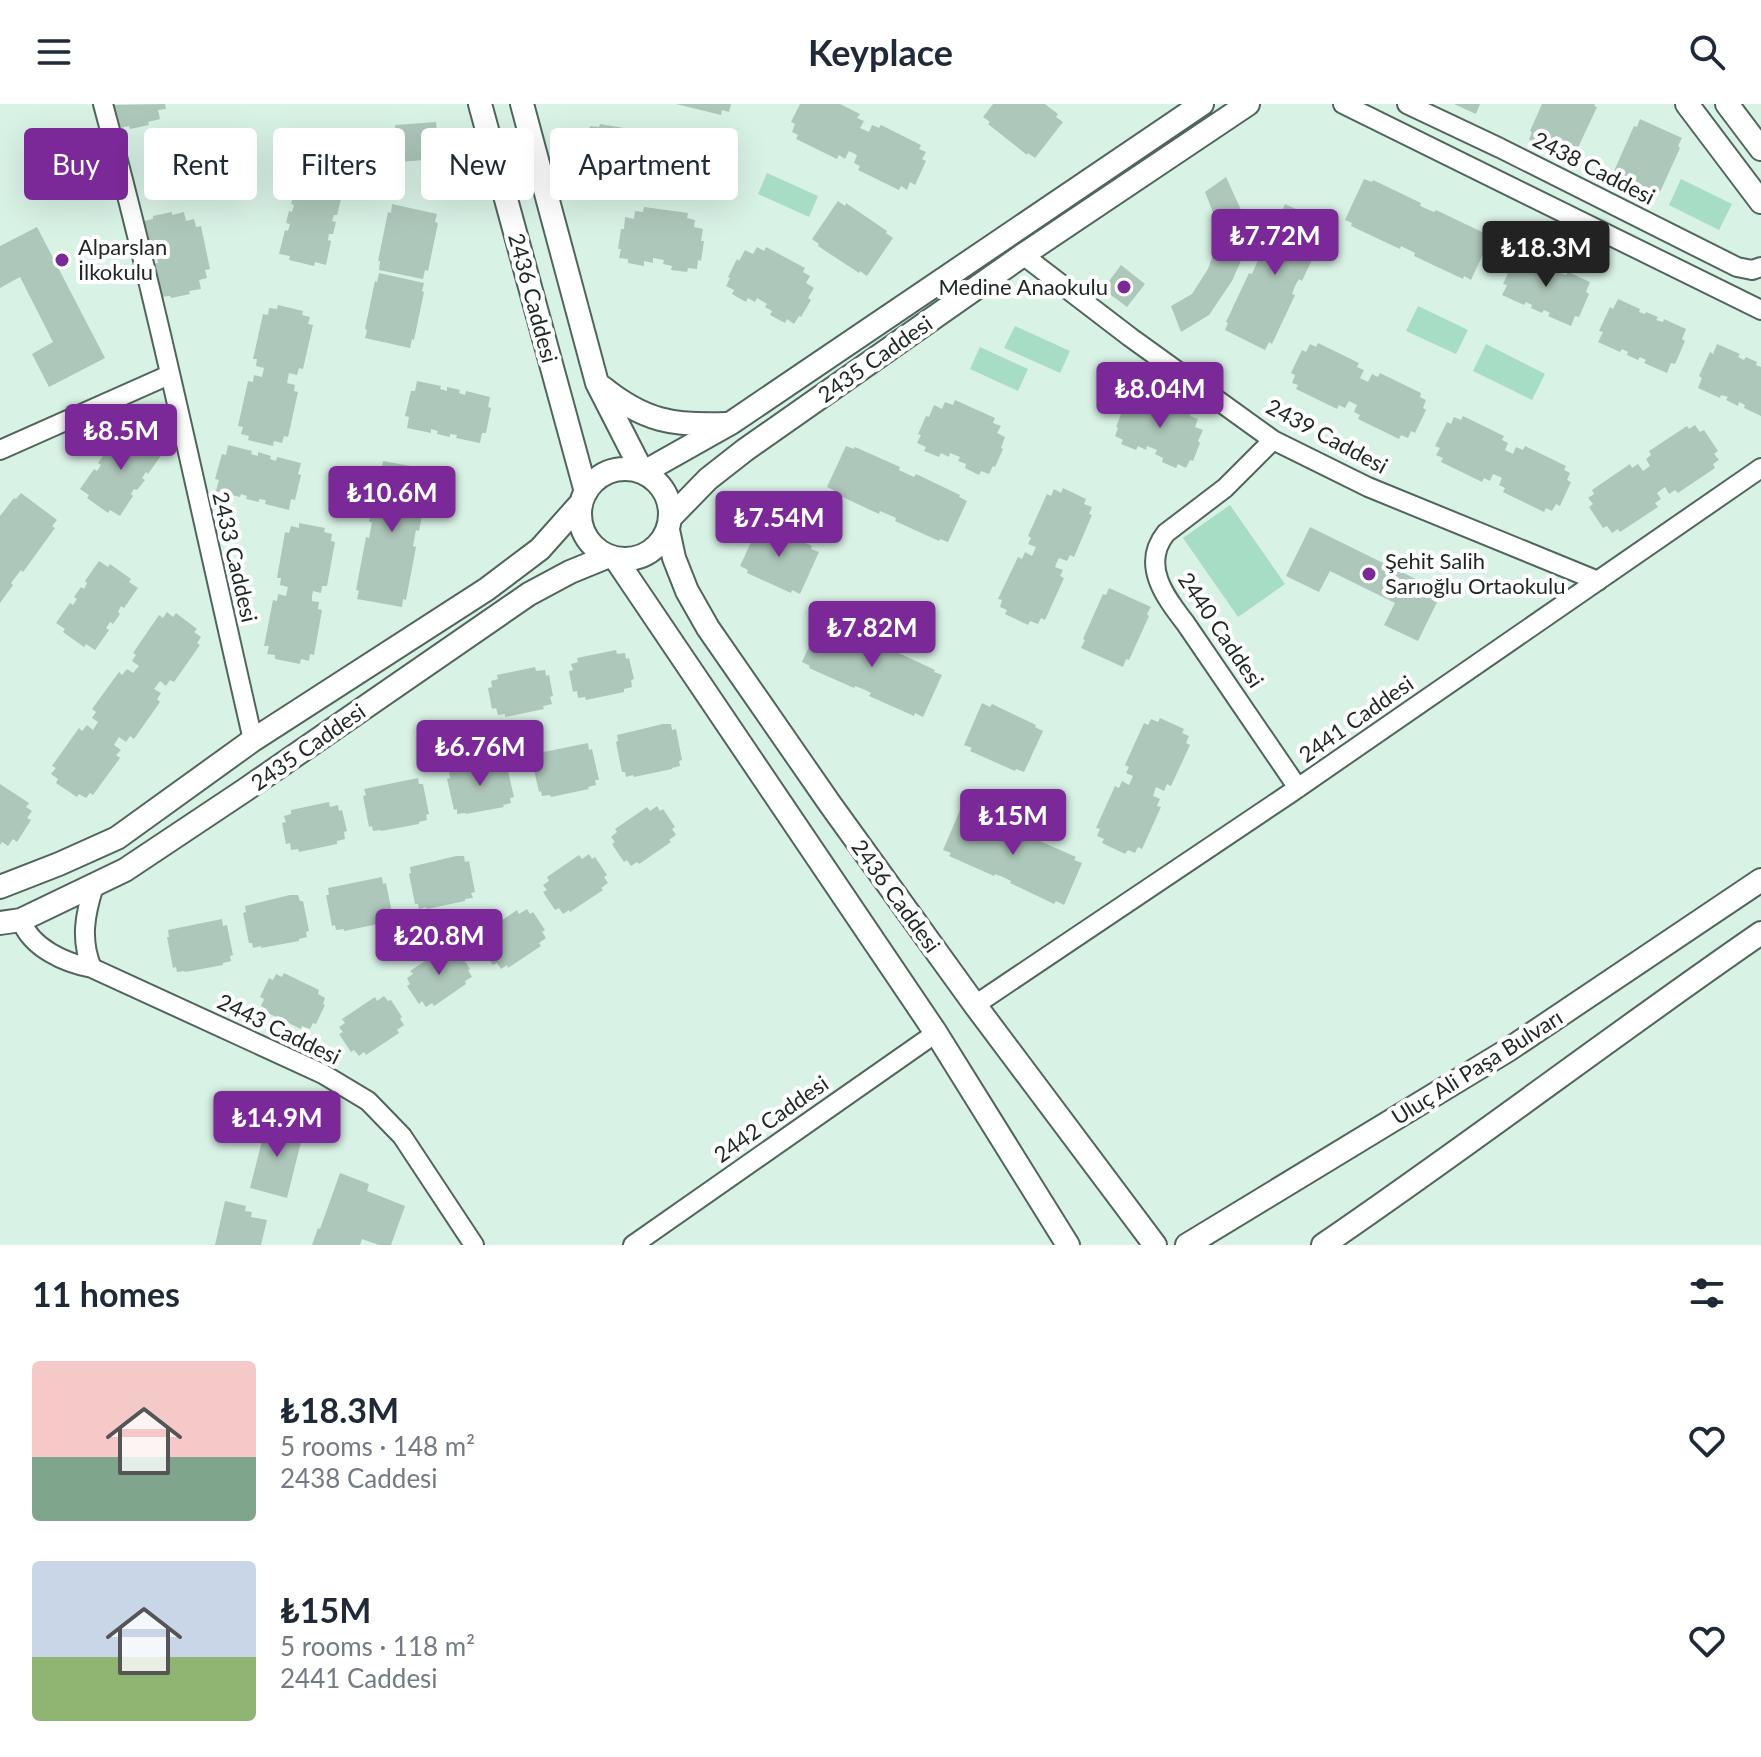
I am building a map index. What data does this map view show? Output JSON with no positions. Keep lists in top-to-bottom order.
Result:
{
  "streets": {
    "street": [
      "2438 Caddesi",
      "2436 Caddesi",
      "2435 Caddesi",
      "2439 Caddesi",
      "2433 Caddesi",
      "2440 Caddesi",
      "2441 Caddesi",
      "2443 Caddesi",
      "Uluç Ali Paşa Bulvarı",
      "2442 Caddesi"
    ]
  },
  "crossings": [
    ["2436 Caddesi", "2435 Caddesi"],
    ["2436 Caddesi", "2441 Caddesi"],
    ["2436 Caddesi", "2442 Caddesi"],
    ["2435 Caddesi", "2439 Caddesi"],
    ["2435 Caddesi", "2433 Caddesi"],
    ["2435 Caddesi", "2443 Caddesi"],
    ["2439 Caddesi", "2440 Caddesi"],
    ["2439 Caddesi", "2441 Caddesi"],
    ["2440 Caddesi", "2441 Caddesi"]
  ],
  "places": ["Alparslan İlkokulu", "Medine Anaokulu", "Şehit Salih Sarıoğlu Ortaokulu"],
  "page": {
    "header": "Keyplace",
    "chip": [
      "Buy",
      "Rent",
      "Filters",
      "New",
      "Apartment"
    ],
    "price": [
      "₺7.72M",
      "₺18.3M",
      "₺8.04M",
      "₺8.5M",
      "₺10.6M",
      "₺7.54M",
      "₺7.82M",
      "₺6.76M",
      "₺15M",
      "₺20.8M",
      "₺14.9M"
    ],
    "heading": "11 homes",
    "list": [
      {
        "name": "₺18.3M",
        "note": "5 rooms · 148 m² · 2438 Caddesi"
      },
      {
        "name": "₺15M",
        "note": "5 rooms · 118 m² · 2441 Caddesi"
      }
    ]
  }
}
